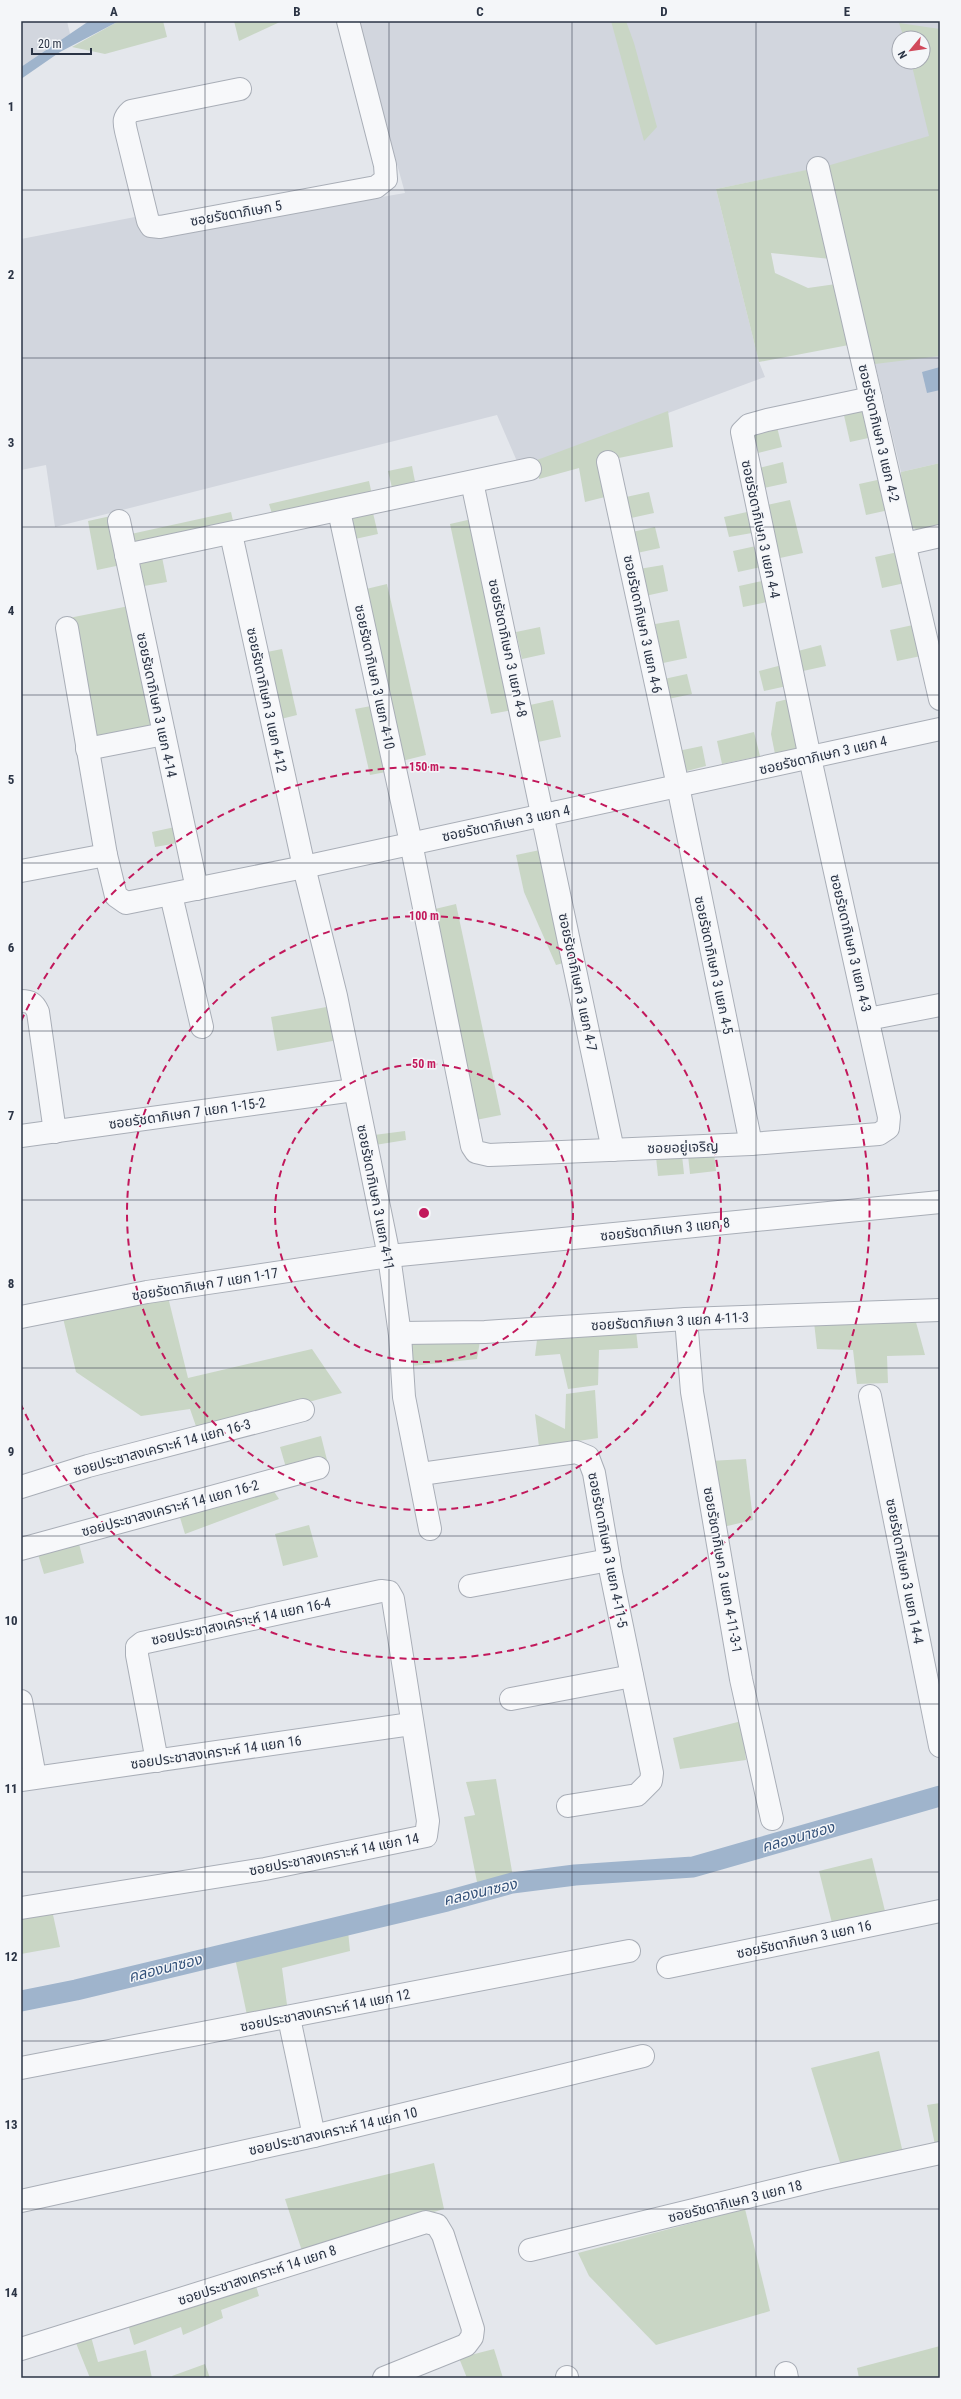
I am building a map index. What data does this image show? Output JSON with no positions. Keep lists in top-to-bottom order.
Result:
{
  "streets": {
    "street": [
      "ซอยรัชดาภิเษก 5",
      "ซอยรัชดาภิเษก 3 แยก 4-2",
      "ซอยรัชดาภิเษก 3 แยก 4-4",
      "ซอยรัชดาภิเษก 3 แยก 4-6",
      "ซอยรัชดาภิเษก 3 แยก 4-8",
      "ซอยรัชดาภิเษก 3 แยก 4-10",
      "ซอยรัชดาภิเษก 3 แยก 4-12",
      "ซอยรัชดาภิเษก 3 แยก 4-14",
      "ซอยรัชดาภิเษก 3 แยก 4",
      "ซอยรัชดาภิเษก 3 แยก 4-3",
      "ซอยรัชดาภิเษก 3 แยก 4-5",
      "ซอยรัชดาภิเษก 3 แยก 4-7",
      "ซอยรัชดาภิเษก 7 แยก 1-15-2",
      "ซอยอยู่เจริญ",
      "ซอยรัชดาภิเษก 3 แยก 4-11",
      "ซอยรัชดาภิเษก 3 แยก 8",
      "ซอยรัชดาภิเษก 7 แยก 1-17",
      "ซอยรัชดาภิเษก 3 แยก 4-11-3",
      "ซอยประชาสงเคราะห์ 14 แยก 16-3",
      "ซอยประชาสงเคราะห์ 14 แยก 16-2",
      "ซอยรัชดาภิเษก 3 แยก 4-11-5",
      "ซอยรัชดาภิเษก 3 แยก 4-11-3-1",
      "ซอยรัชดาภิเษก 3 แยก 14-4",
      "ซอยประชาสงเคราะห์ 14 แยก 16-4",
      "ซอยประชาสงเคราะห์ 14 แยก 16",
      "ซอยประชาสงเคราะห์ 14 แยก 14",
      "ซอยรัชดาภิเษก 3 แยก 16",
      "ซอยประชาสงเคราะห์ 14 แยก 12",
      "ซอยประชาสงเคราะห์ 14 แยก 10",
      "ซอยรัชดาภิเษก 3 แยก 18",
      "ซอยประชาสงเคราะห์ 14 แยก 8"
    ]
  },
  "crossings": [
    ["ซอยรัชดาภิเษก 3 แยก 4-2", "ซอยรัชดาภิเษก 3 แยก 4-4"],
    ["ซอยรัชดาภิเษก 3 แยก 4-4", "ซอยรัชดาภิเษก 3 แยก 4"],
    ["ซอยรัชดาภิเษก 3 แยก 4-4", "ซอยรัชดาภิเษก 3 แยก 4-3"],
    ["ซอยรัชดาภิเษก 3 แยก 4-6", "ซอยรัชดาภิเษก 3 แยก 4"],
    ["ซอยรัชดาภิเษก 3 แยก 4-6", "ซอยรัชดาภิเษก 3 แยก 4-5"],
    ["ซอยรัชดาภิเษก 3 แยก 4-8", "ซอยรัชดาภิเษก 3 แยก 4"],
    ["ซอยรัชดาภิเษก 3 แยก 4-8", "ซอยรัชดาภิเษก 3 แยก 4-7"],
    ["ซอยรัชดาภิเษก 3 แยก 4-10", "ซอยรัชดาภิเษก 3 แยก 4"],
    ["ซอยรัชดาภิเษก 3 แยก 4-10", "ซอยอยู่เจริญ"],
    ["ซอยรัชดาภิเษก 3 แยก 4-12", "ซอยรัชดาภิเษก 3 แยก 4"],
    ["ซอยรัชดาภิเษก 3 แยก 4-12", "ซอยรัชดาภิเษก 3 แยก 4-11"],
    ["ซอยรัชดาภิเษก 3 แยก 4-14", "ซอยรัชดาภิเษก 3 แยก 4"],
    ["ซอยรัชดาภิเษก 3 แยก 4", "ซอยรัชดาภิเษก 3 แยก 4-3"],
    ["ซอยรัชดาภิเษก 3 แยก 4", "ซอยรัชดาภิเษก 3 แยก 4-5"],
    ["ซอยรัชดาภิเษก 3 แยก 4", "ซอยรัชดาภิเษก 3 แยก 4-7"],
    ["ซอยรัชดาภิเษก 3 แยก 4", "ซอยรัชดาภิเษก 3 แยก 4-11"],
    ["ซอยรัชดาภิเษก 3 แยก 4-3", "ซอยอยู่เจริญ"],
    ["ซอยรัชดาภิเษก 3 แยก 4-5", "ซอยอยู่เจริญ"],
    ["ซอยรัชดาภิเษก 3 แยก 4-7", "ซอยอยู่เจริญ"],
    ["ซอยรัชดาภิเษก 7 แยก 1-15-2", "ซอยรัชดาภิเษก 3 แยก 4-11"],
    ["ซอยรัชดาภิเษก 3 แยก 4-11", "ซอยรัชดาภิเษก 3 แยก 8"],
    ["ซอยรัชดาภิเษก 3 แยก 4-11", "ซอยรัชดาภิเษก 7 แยก 1-17"],
    ["ซอยรัชดาภิเษก 3 แยก 4-11", "ซอยรัชดาภิเษก 3 แยก 4-11-3"],
    ["ซอยรัชดาภิเษก 3 แยก 4-11", "ซอยรัชดาภิเษก 3 แยก 4-11-5"],
    ["ซอยรัชดาภิเษก 3 แยก 8", "ซอยรัชดาภิเษก 7 แยก 1-17"],
    ["ซอยรัชดาภิเษก 3 แยก 4-11-3", "ซอยรัชดาภิเษก 3 แยก 4-11-3-1"],
    ["ซอยประชาสงเคราะห์ 14 แยก 16-4", "ซอยประชาสงเคราะห์ 14 แยก 16"],
    ["ซอยประชาสงเคราะห์ 14 แยก 16-4", "ซอยประชาสงเคราะห์ 14 แยก 14"],
    ["ซอยประชาสงเคราะห์ 14 แยก 16", "ซอยประชาสงเคราะห์ 14 แยก 14"]
  ],
  "water": ["คลองนาซอง"],
  "scale_bar": "20 m",
  "north": "bottom left",
  "grid": {
    "columns": [
      "A",
      "B",
      "C",
      "D",
      "E"
    ],
    "rows": [
      "1",
      "2",
      "3",
      "4",
      "5",
      "6",
      "7",
      "8",
      "9",
      "10",
      "11",
      "12",
      "13",
      "14"
    ]
  },
  "rings": ["150 m", "100 m", "50 m"]
}
